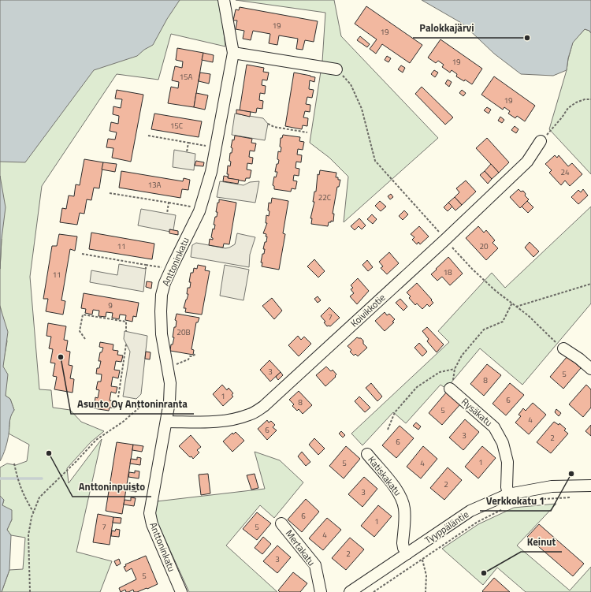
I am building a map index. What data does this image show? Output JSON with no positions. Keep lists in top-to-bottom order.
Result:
{
  "streets": {
    "street": [
      "Anttoninkatu",
      "Koivikkotie",
      "Rysäkatu",
      "Katiskakatu",
      "Tyyppäläntie",
      "Mertakatu"
    ]
  },
  "crossings": [
    ["Anttoninkatu", "Koivikkotie"],
    ["Rysäkatu", "Tyyppäläntie"],
    ["Katiskakatu", "Tyyppäläntie"]
  ],
  "places": [
    "Palokkajärvi",
    "Asunto Oy Anttoninranta",
    "Anttoninpuisto",
    "Verkkokatu 1",
    "Keinut"
  ],
  "house_numbers": [
    "19",
    "19",
    "19",
    "15A",
    "19",
    "15C",
    "24",
    "13A",
    "22C",
    "11",
    "20",
    "18",
    "11",
    "9",
    "7",
    "20B",
    "3",
    "5",
    "8",
    "1",
    "6",
    "8",
    "5",
    "4",
    "6",
    "3",
    "2",
    "6",
    "1",
    "5",
    "4",
    "2",
    "3",
    "6",
    "1",
    "7",
    "5",
    "4",
    "2",
    "3",
    "5"
  ]
}
